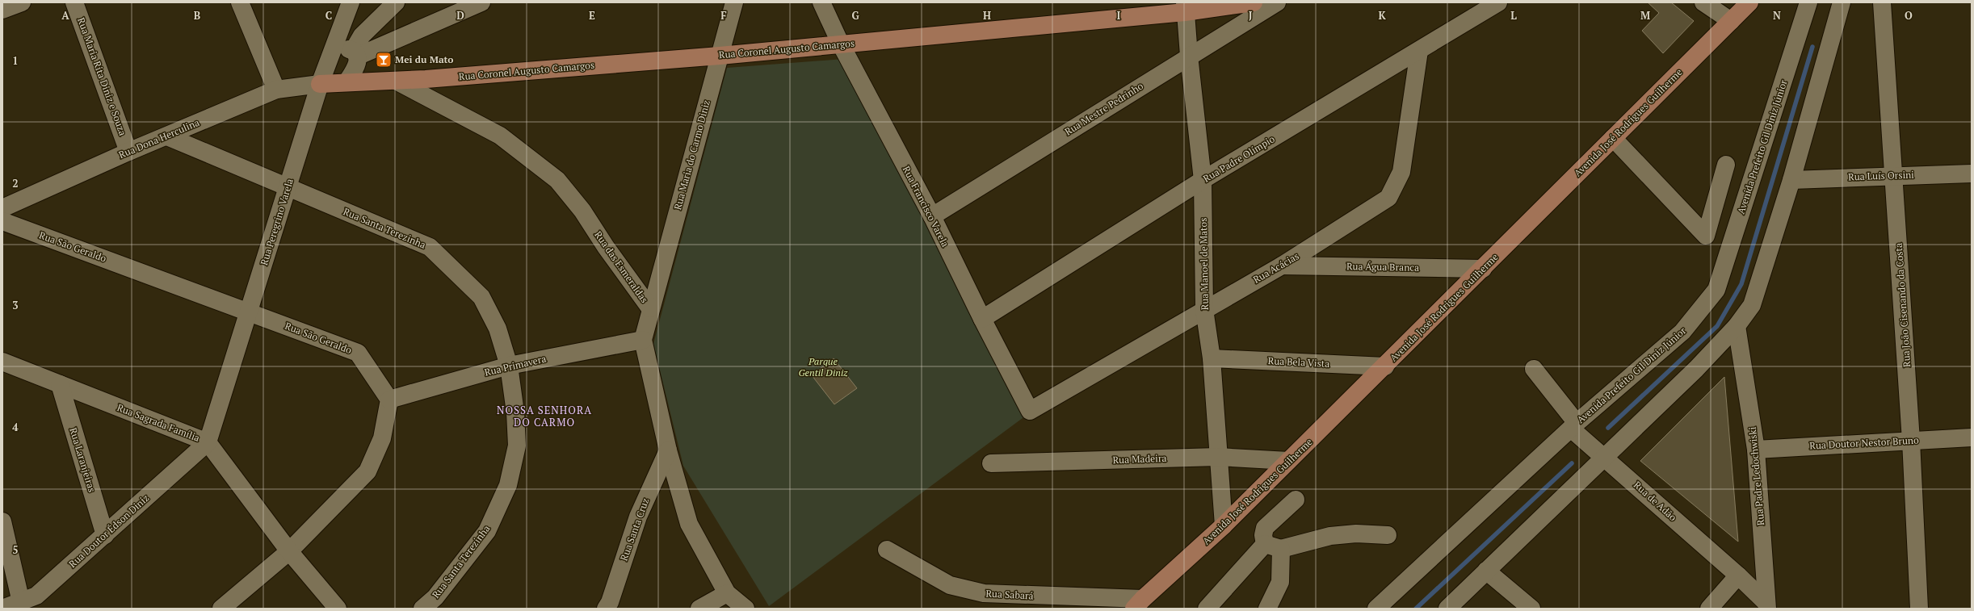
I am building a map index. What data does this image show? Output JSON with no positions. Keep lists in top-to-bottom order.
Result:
{
  "streets": {
    "main road": ["Rua Coronel Augusto Camargos", "Avenida José Rodrigues Guilherme"],
    "street": [
      "Rua Maria Rita Diniz e Souza",
      "Rua Mestre Pedrinho",
      "Rua Dona Herculina",
      "Avenida Prefeito Gil Diniz Júnior",
      "Rua Maria do Carmo Diniz",
      "Rua Padre Olímpio",
      "Rua Luís Orsini",
      "Rua Francisco Varela",
      "Rua Peregrino Varela",
      "Rua Santa Terezinha",
      "Rua São Geraldo",
      "Rua Manoel de Matos",
      "Rua das Esmeraldas",
      "Rua Água Branca",
      "Rua Acácias",
      "Rua João Cisenando da Costa",
      "Rua Bela Vista",
      "Rua Primavera",
      "Rua Sagrada Família",
      "Rua Doutor Nestor Bruno",
      "Rua Madeira",
      "Rua Laranjeiras",
      "Rua Padre Ledochwiski",
      "Rua de Adão",
      "Rua Santa Cruz",
      "Rua Doutor Édson Diniz",
      "Rua Sabará"
    ]
  },
  "crossings": [
    ["Rua Coronel Augusto Camargos", "Rua Dona Herculina"],
    ["Rua Coronel Augusto Camargos", "Rua Maria do Carmo Diniz"],
    ["Rua Coronel Augusto Camargos", "Rua Francisco Varela"],
    ["Rua Coronel Augusto Camargos", "Rua Peregrino Varela"],
    ["Rua Coronel Augusto Camargos", "Rua Manoel de Matos"],
    ["Rua Coronel Augusto Camargos", "Rua das Esmeraldas"],
    ["Rua Maria Rita Diniz e Souza", "Rua Dona Herculina"],
    ["Rua Mestre Pedrinho", "Rua Francisco Varela"],
    ["Rua Mestre Pedrinho", "Rua Manoel de Matos"],
    ["Avenida José Rodrigues Guilherme", "Rua Manoel de Matos"],
    ["Avenida José Rodrigues Guilherme", "Rua Água Branca"],
    ["Avenida José Rodrigues Guilherme", "Rua Bela Vista"],
    ["Avenida José Rodrigues Guilherme", "Rua Madeira"],
    ["Avenida José Rodrigues Guilherme", "Rua Sabará"],
    ["Rua Dona Herculina", "Rua Peregrino Varela"],
    ["Rua Dona Herculina", "Rua Santa Terezinha"],
    ["Avenida Prefeito Gil Diniz Júnior", "Rua de Adão"],
    ["Rua Maria do Carmo Diniz", "Rua das Esmeraldas"],
    ["Rua Padre Olímpio", "Rua Francisco Varela"],
    ["Rua Padre Olímpio", "Rua Manoel de Matos"],
    ["Rua Padre Olímpio", "Rua Acácias"],
    ["Rua Luís Orsini", "Rua João Cisenando da Costa"],
    ["Rua Francisco Varela", "Rua Acácias"],
    ["Rua Peregrino Varela", "Rua Santa Terezinha"],
    ["Rua Peregrino Varela", "Rua São Geraldo"],
    ["Rua Peregrino Varela", "Rua Sagrada Família"],
    ["Rua Peregrino Varela", "Rua Doutor Édson Diniz"],
    ["Rua Santa Terezinha", "Rua Primavera"],
    ["Rua São Geraldo", "Rua Primavera"],
    ["Rua Manoel de Matos", "Rua Acácias"],
    ["Rua Manoel de Matos", "Rua Bela Vista"],
    ["Rua Manoel de Matos", "Rua Madeira"],
    ["Rua das Esmeraldas", "Rua Primavera"],
    ["Rua das Esmeraldas", "Rua Santa Cruz"],
    ["Rua Água Branca", "Rua Acácias"],
    ["Rua João Cisenando da Costa", "Rua Doutor Nestor Bruno"],
    ["Rua Sagrada Família", "Rua Laranjeiras"],
    ["Rua Sagrada Família", "Rua Doutor Édson Diniz"],
    ["Rua Doutor Nestor Bruno", "Rua Padre Ledochwiski"],
    ["Rua Laranjeiras", "Rua Doutor Édson Diniz"],
    ["Rua Padre Ledochwiski", "Rua de Adão"]
  ],
  "districts": ["NOSSA SENHORA DO CARMO"],
  "parks": ["Parque Gentil Diniz"],
  "places": {
    "bar": ["Mei du Mato"]
  },
  "grid": {
    "columns": [
      "A",
      "B",
      "C",
      "D",
      "E",
      "F",
      "G",
      "H",
      "I",
      "J",
      "K",
      "L",
      "M",
      "N",
      "O"
    ],
    "rows": [
      "1",
      "2",
      "3",
      "4",
      "5"
    ]
  }
}
